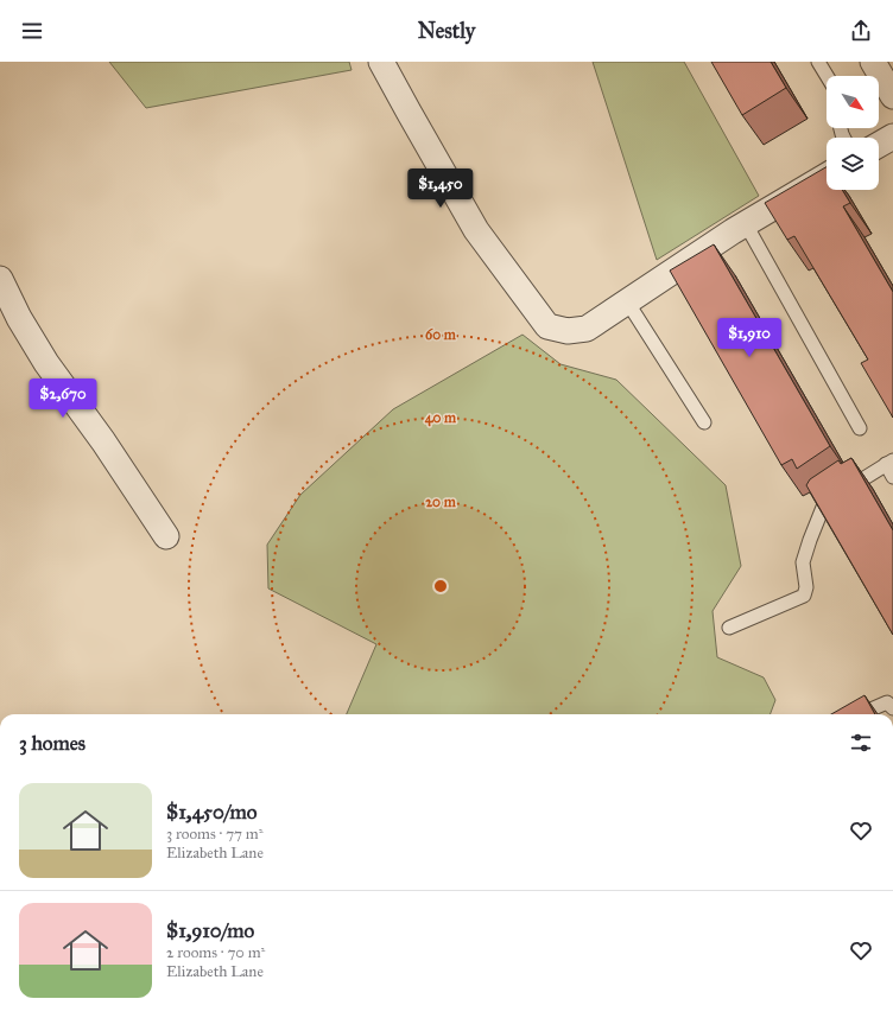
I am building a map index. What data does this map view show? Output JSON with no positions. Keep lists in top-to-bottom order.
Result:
{
  "north": "bottom right",
  "page": {
    "header": "Nestly",
    "price": ["$1,450", "$1,910", "$2,670"],
    "heading": "3 homes",
    "list": [
      {
        "name": "$1,450/mo",
        "note": "3 rooms · 77 m² · Elizabeth Lane"
      },
      {
        "name": "$1,910/mo",
        "note": "2 rooms · 70 m² · Elizabeth Lane"
      }
    ]
  },
  "rings": ["60 m", "40 m", "20 m"]
}
